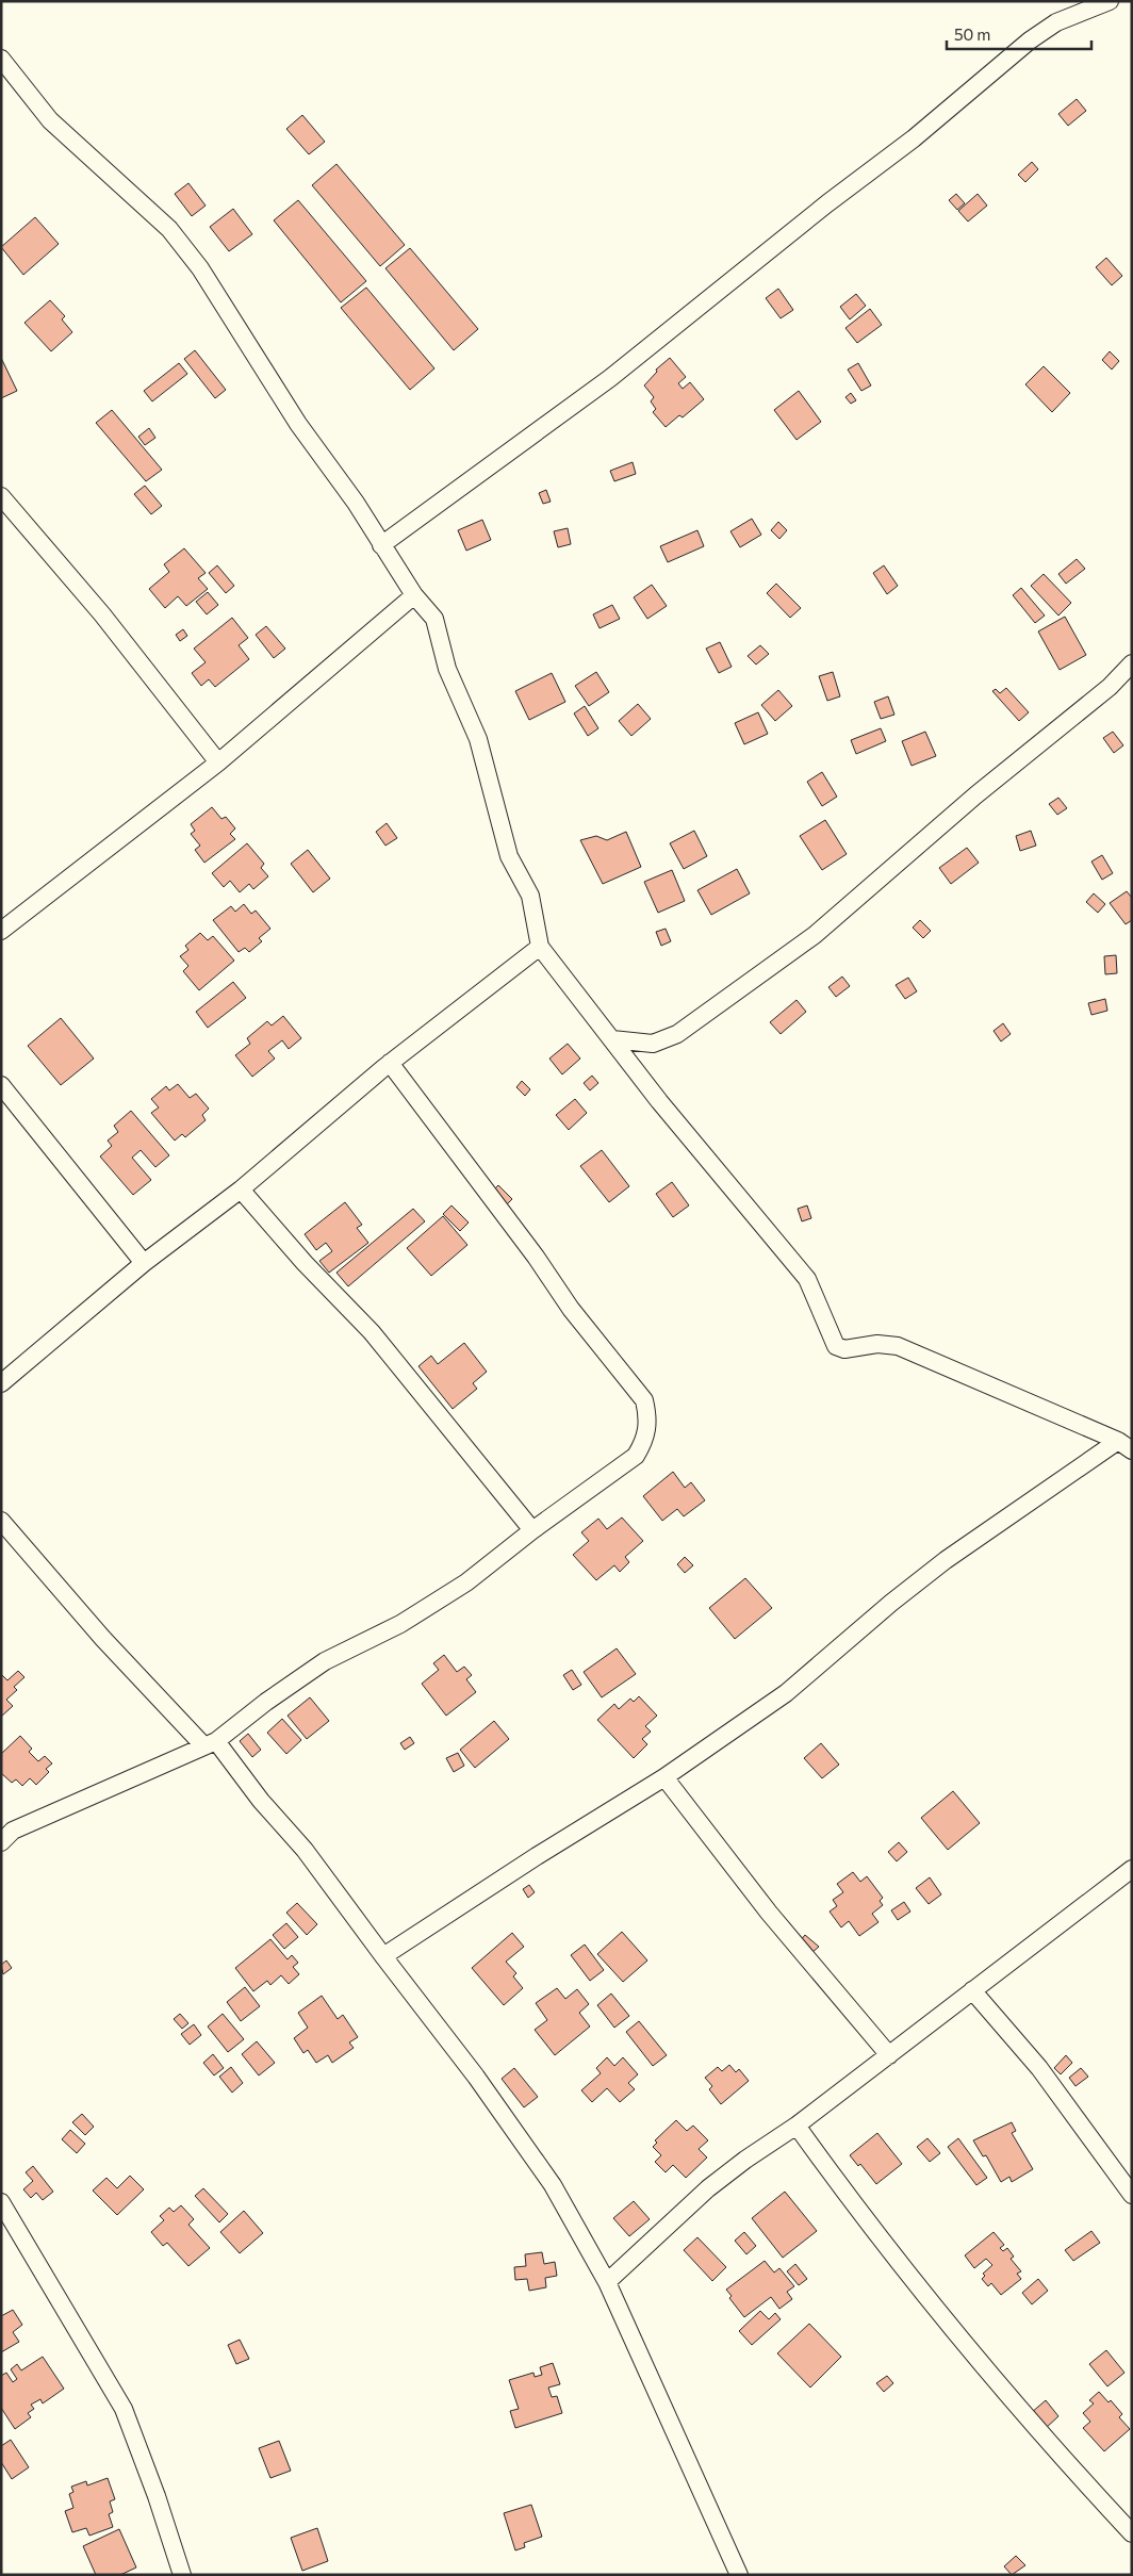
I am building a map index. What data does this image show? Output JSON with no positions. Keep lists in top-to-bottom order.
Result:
{
  "scale_bar": "50 m"
}
